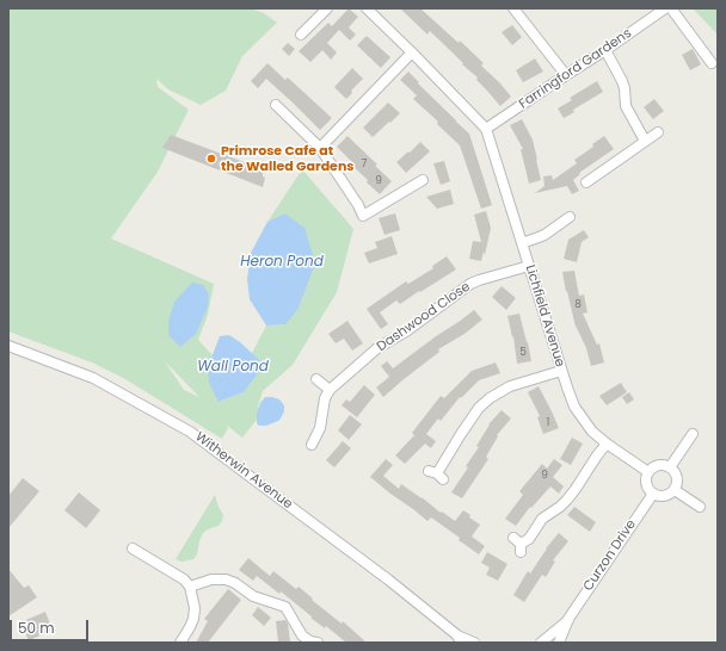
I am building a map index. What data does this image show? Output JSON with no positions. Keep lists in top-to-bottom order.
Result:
{
  "streets": {
    "street": [
      "Farringford Gardens",
      "Lichfield Avenue",
      "Dashwood Close",
      "Witherwin Avenue",
      "Curzon Drive"
    ]
  },
  "crossings": [
    ["Farringford Gardens", "Lichfield Avenue"],
    ["Lichfield Avenue", "Dashwood Close"],
    ["Lichfield Avenue", "Curzon Drive"]
  ],
  "water": ["Heron Pond", "Wall Pond"],
  "places": ["Primrose Cafe at the Walled Gardens"],
  "house_numbers": [
    "7",
    "9",
    "8",
    "5",
    "1",
    "9"
  ],
  "scale_bar": "50 m"
}
